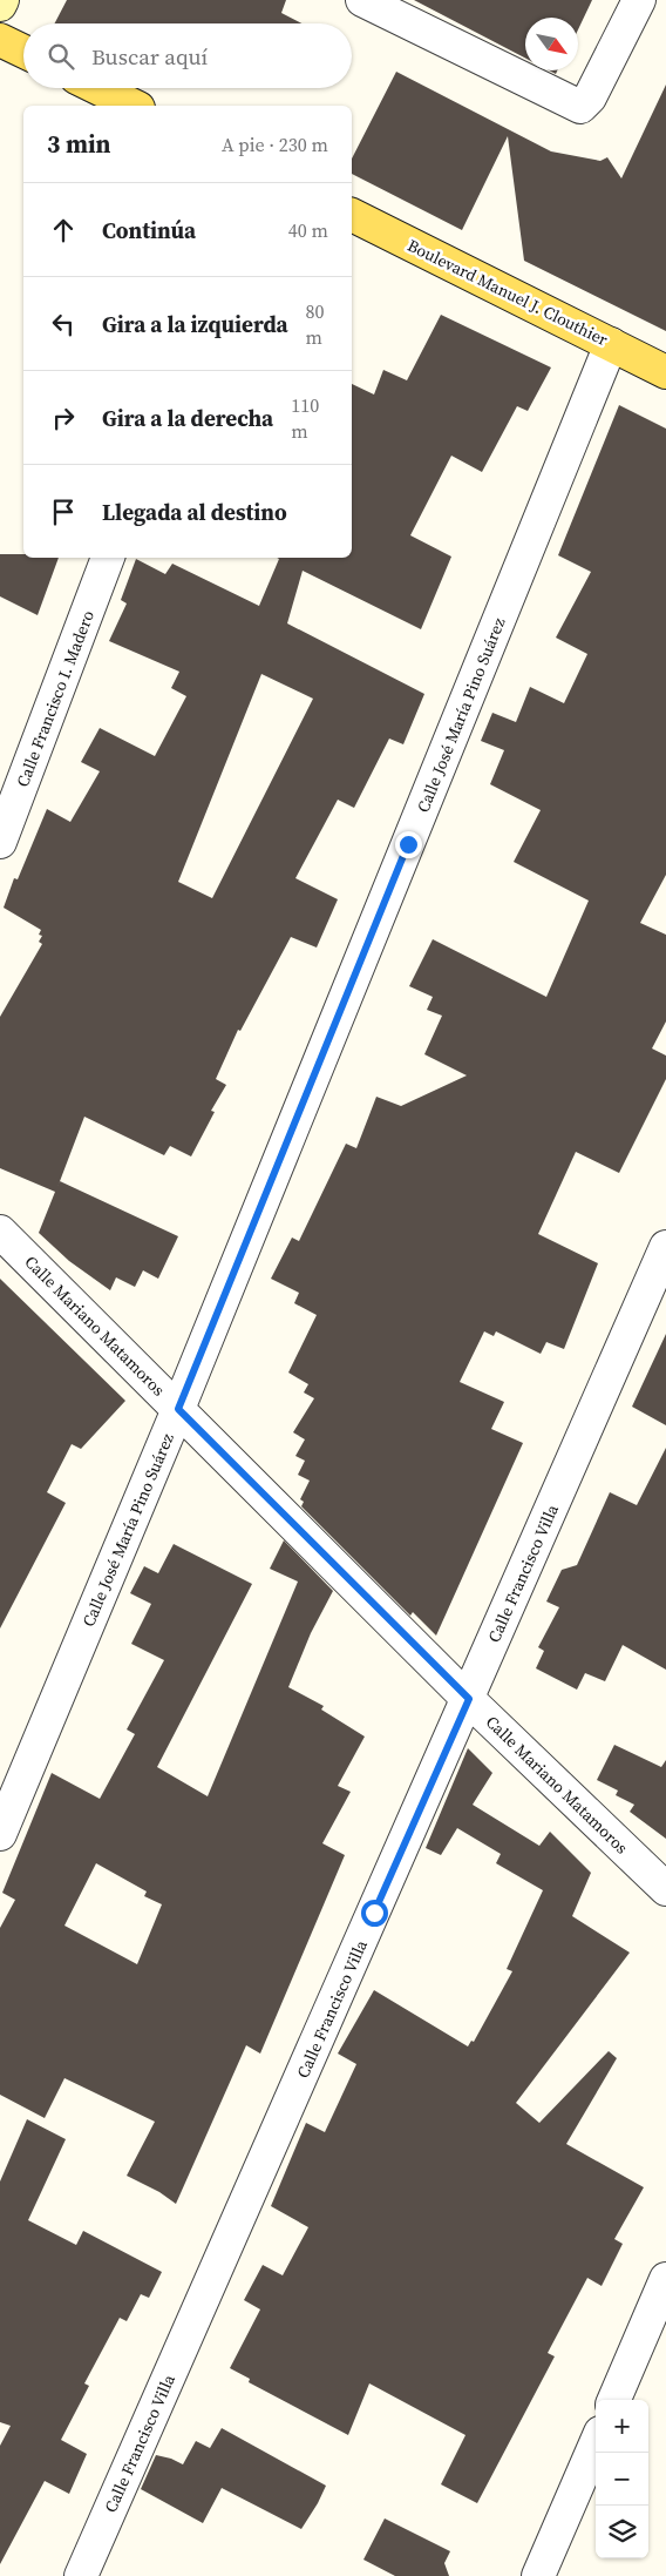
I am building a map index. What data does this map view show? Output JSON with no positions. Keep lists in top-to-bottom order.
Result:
{
  "streets": {
    "main road": ["Boulevard Manuel J. Clouthier"],
    "street": [
      "Calle Francisco I. Madero",
      "Calle José María Pino Suárez",
      "Calle Mariano Matamoros",
      "Calle Francisco Villa"
    ]
  },
  "crossings": [
    ["Boulevard Manuel J. Clouthier", "Calle José María Pino Suárez"],
    ["Calle José María Pino Suárez", "Calle Mariano Matamoros"],
    ["Calle Mariano Matamoros", "Calle Francisco Villa"]
  ],
  "north": "bottom right",
  "page": {
    "search": "Buscar aquí",
    "heading": ["3 min", "A pie · 230 m"],
    "list": [
      ["Continúa", "40 m"],
      ["Gira a la izquierda", "80 m"],
      ["Gira a la derecha", "110 m"],
      "Llegada al destino"
    ],
    "map_buttons": ["+", "−"]
  }
}
